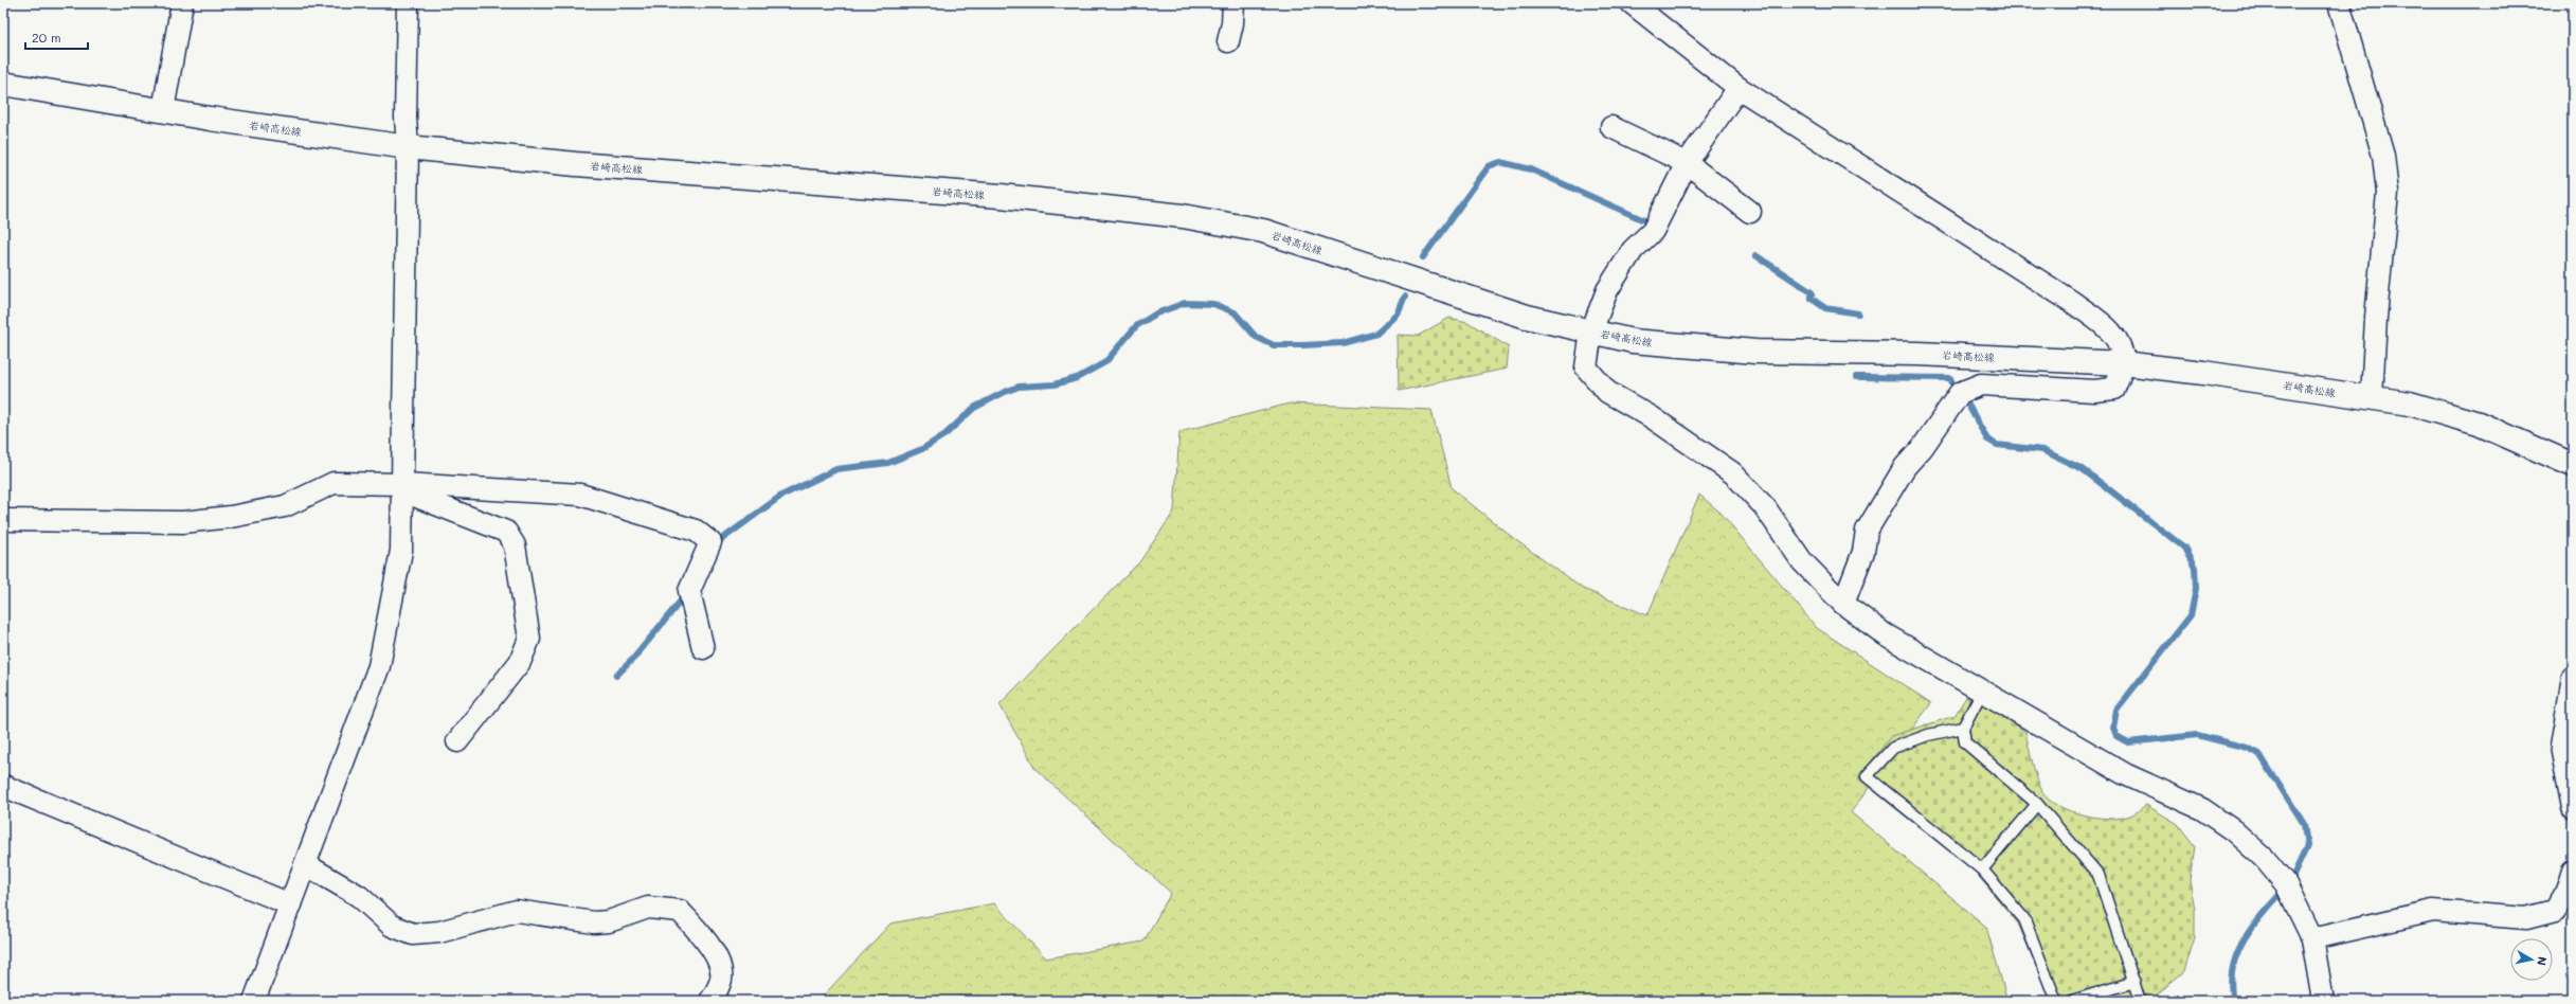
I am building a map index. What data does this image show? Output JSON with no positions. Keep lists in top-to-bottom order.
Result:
{
  "streets": {
    "main road": ["岩崎高松線"]
  },
  "scale_bar": "20 m",
  "north": "right"
}
